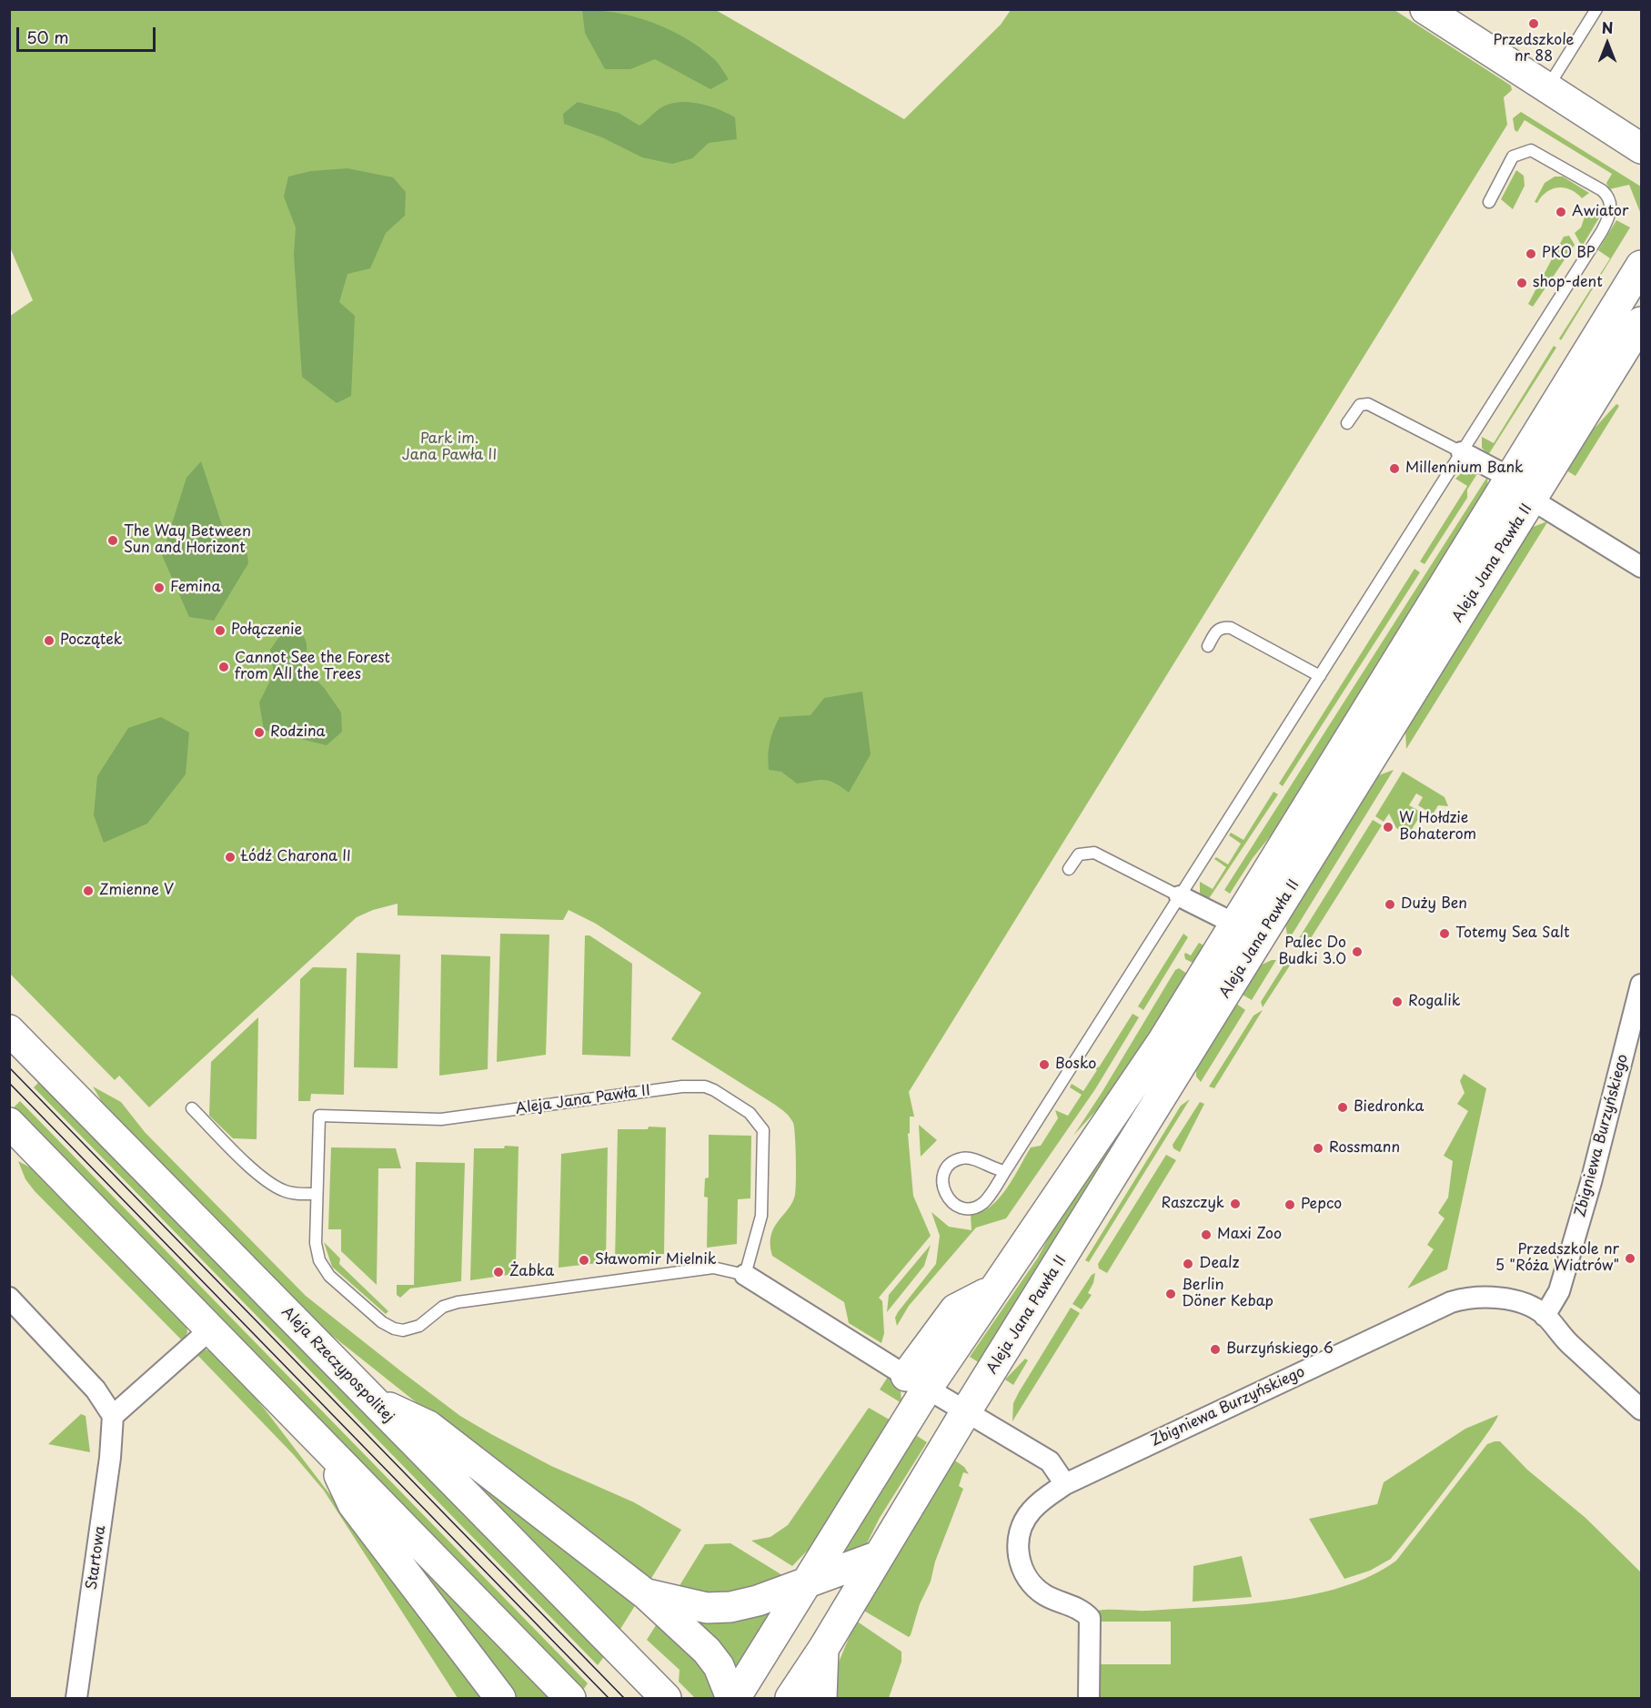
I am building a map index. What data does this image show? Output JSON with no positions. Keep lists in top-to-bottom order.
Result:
{
  "streets": {
    "main road": ["Aleja Jana Pawła II", "Aleja Rzeczypospolitej"],
    "street": ["Zbigniewa Burzyńskiego", "Startowa"]
  },
  "parks": ["Park im. Jana Pawła II"],
  "places": [
    "Przedszkole nr 88",
    "Awiator",
    "PKO BP",
    "shop-dent",
    "Millennium Bank",
    "The Way Between Sun and Horizont",
    "Femina",
    "Połączenie",
    "Początek",
    "Cannot See the Forest from All the Trees",
    "Rodzina",
    "W Hołdzie Bohaterom",
    "Łódź Charona II",
    "Zmienne V",
    "Duży Ben",
    "Totemy Sea Salt",
    "Palec Do Budki 3.0",
    "Rogalik",
    "Bosko",
    "Biedronka",
    "Rossmann",
    "Raszczyk",
    "Pepco",
    "Maxi Zoo",
    "Przedszkole nr 5 \"Róża Wiatrów\"",
    "Sławomir Mielnik",
    "Dealz",
    "Żabka",
    "Berlin Döner Kebap",
    "Burzyńskiego 6"
  ],
  "scale_bar": "50 m",
  "north": "top"
}
